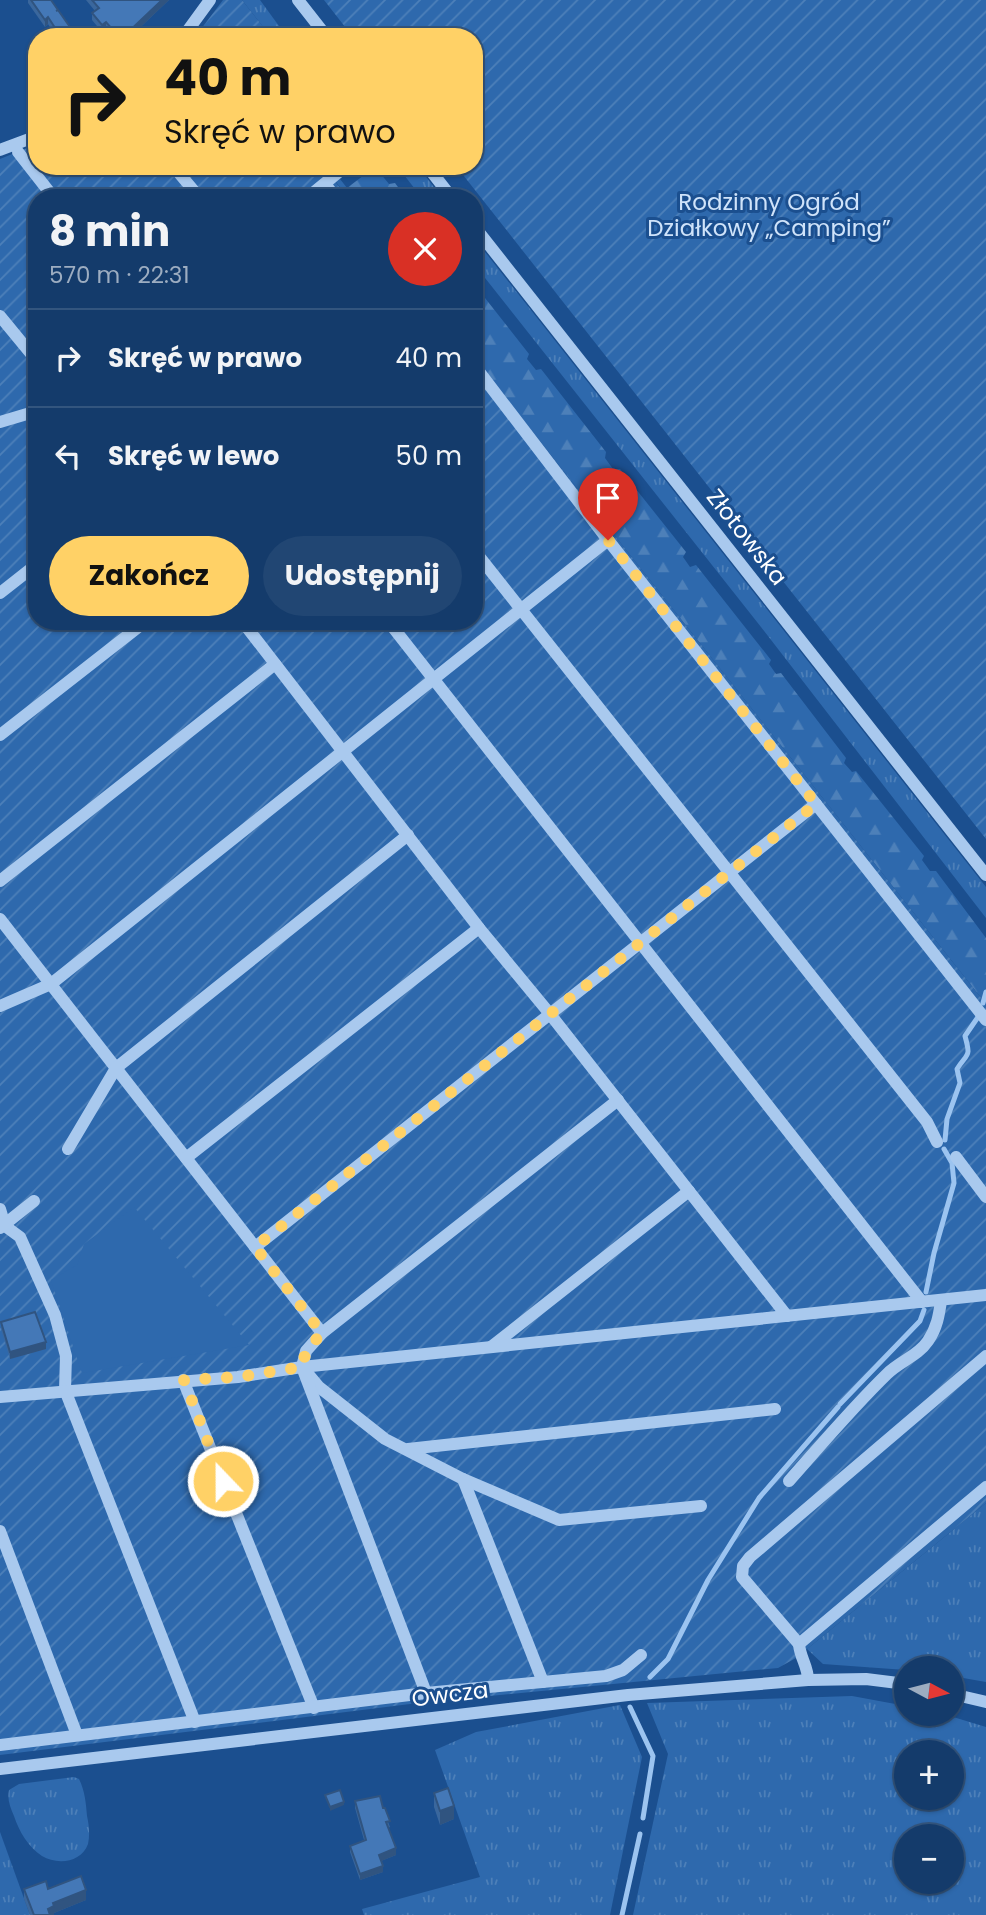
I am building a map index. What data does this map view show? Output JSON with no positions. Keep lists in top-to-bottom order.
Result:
{
  "streets": {
    "street": ["Złotowska", "Owcza"]
  },
  "parks": ["Rodzinny Ogród Działkowy „Camping”"],
  "north": "right",
  "page": {
    "turn": ["40 m", "Skręć w prawo"],
    "heading": ["8 min", "570 m · 22:31"],
    "list": [
      {
        "name": "Skręć w prawo",
        "value": "40 m"
      },
      {
        "name": "Skręć w lewo",
        "value": "50 m"
      }
    ],
    "buttons": ["Zakończ", "Udostępnij"],
    "map_buttons": ["+", "−"]
  }
}
